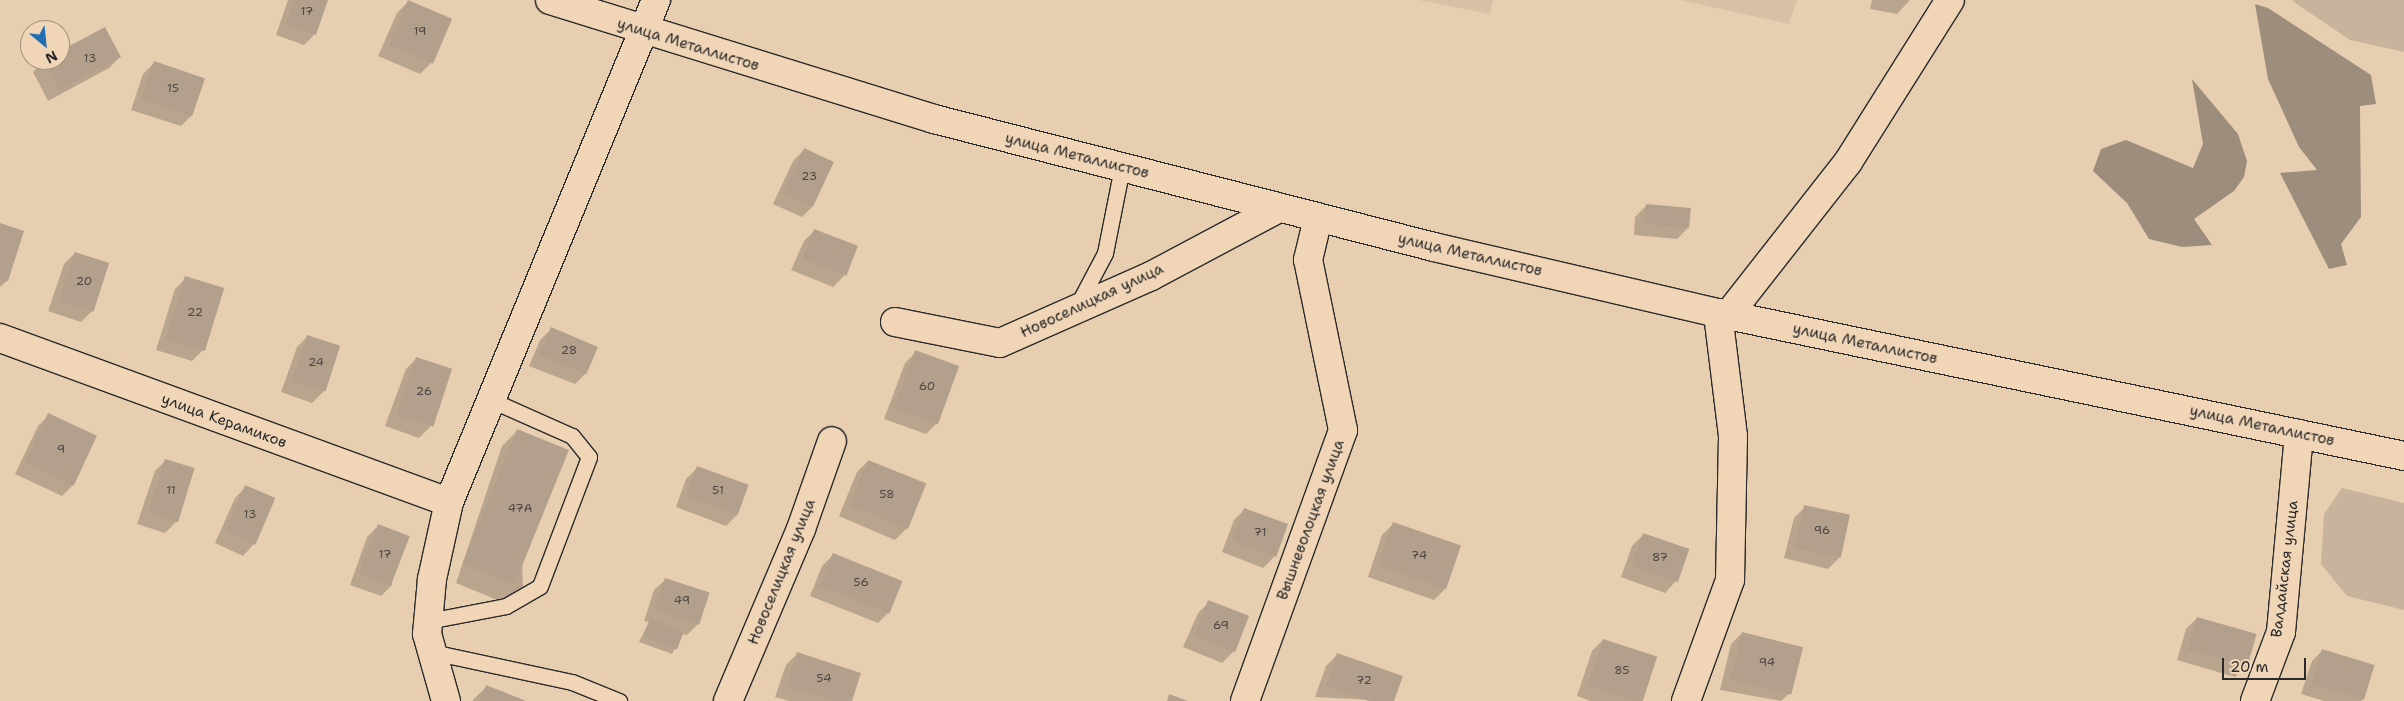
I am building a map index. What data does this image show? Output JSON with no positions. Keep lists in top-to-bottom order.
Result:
{
  "streets": {
    "street": [
      "улица Металлистов",
      "Новоселицкая улица",
      "улица Керамиков",
      "Вышневолоцкая улица",
      "Валдайская улица"
    ]
  },
  "crossings": [
    ["улица Металлистов", "Новоселицкая улица"],
    ["улица Металлистов", "Вышневолоцкая улица"],
    ["улица Металлистов", "Валдайская улица"]
  ],
  "house_numbers": [
    "17",
    "19",
    "13",
    "15",
    "23",
    "20",
    "22",
    "28",
    "24",
    "60",
    "26",
    "9",
    "11",
    "51",
    "58",
    "47А",
    "13",
    "96",
    "71",
    "17",
    "74",
    "87",
    "56",
    "49",
    "69",
    "94",
    "85",
    "54",
    "72"
  ],
  "scale_bar": "20 m",
  "north": "bottom right"
}
